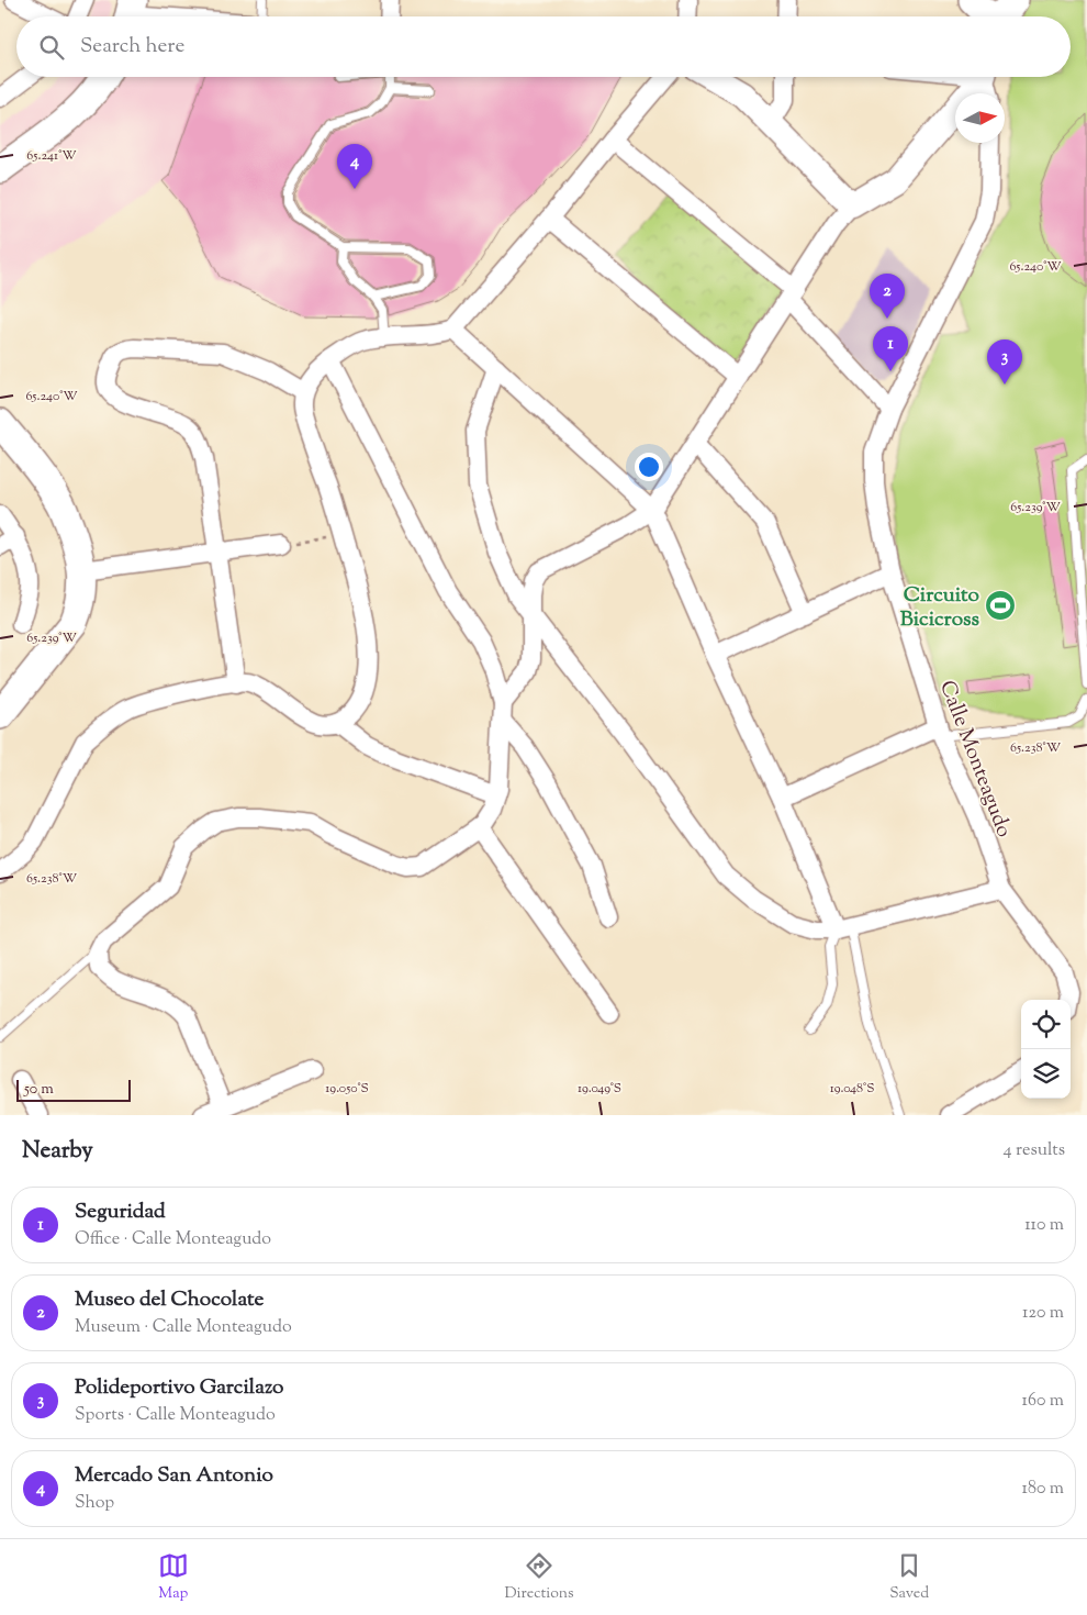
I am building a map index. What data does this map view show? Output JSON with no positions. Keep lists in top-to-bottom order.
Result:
{
  "streets": {
    "street": ["Calle Monteagudo"]
  },
  "places": {
    "sports": ["Circuito Bicicross"]
  },
  "scale_bar": "50 m",
  "north": "right",
  "page": {
    "search": "Search here",
    "pins": [
      "4",
      "2",
      "1",
      "3"
    ],
    "scale": "50 m",
    "heading": ["Nearby", "4 results"],
    "list": [
      {
        "mark": "1",
        "name": "Seguridad",
        "note": "Office · Calle Monteagudo",
        "value": "110 m"
      },
      {
        "mark": "2",
        "name": "Museo del Chocolate",
        "note": "Museum · Calle Monteagudo",
        "value": "120 m"
      },
      {
        "mark": "3",
        "name": "Polideportivo Garcilazo",
        "note": "Sports · Calle Monteagudo",
        "value": "160 m"
      },
      {
        "mark": "4",
        "name": "Mercado San Antonio",
        "note": "Shop",
        "value": "180 m"
      }
    ],
    "nav": ["Map", "Directions", "Saved"]
  },
  "coordinates": [
    "65.241°W",
    "65.240°W",
    "65.239°W",
    "65.238°W",
    "19.050°S",
    "19.049°S",
    "19.048°S"
  ]
}
